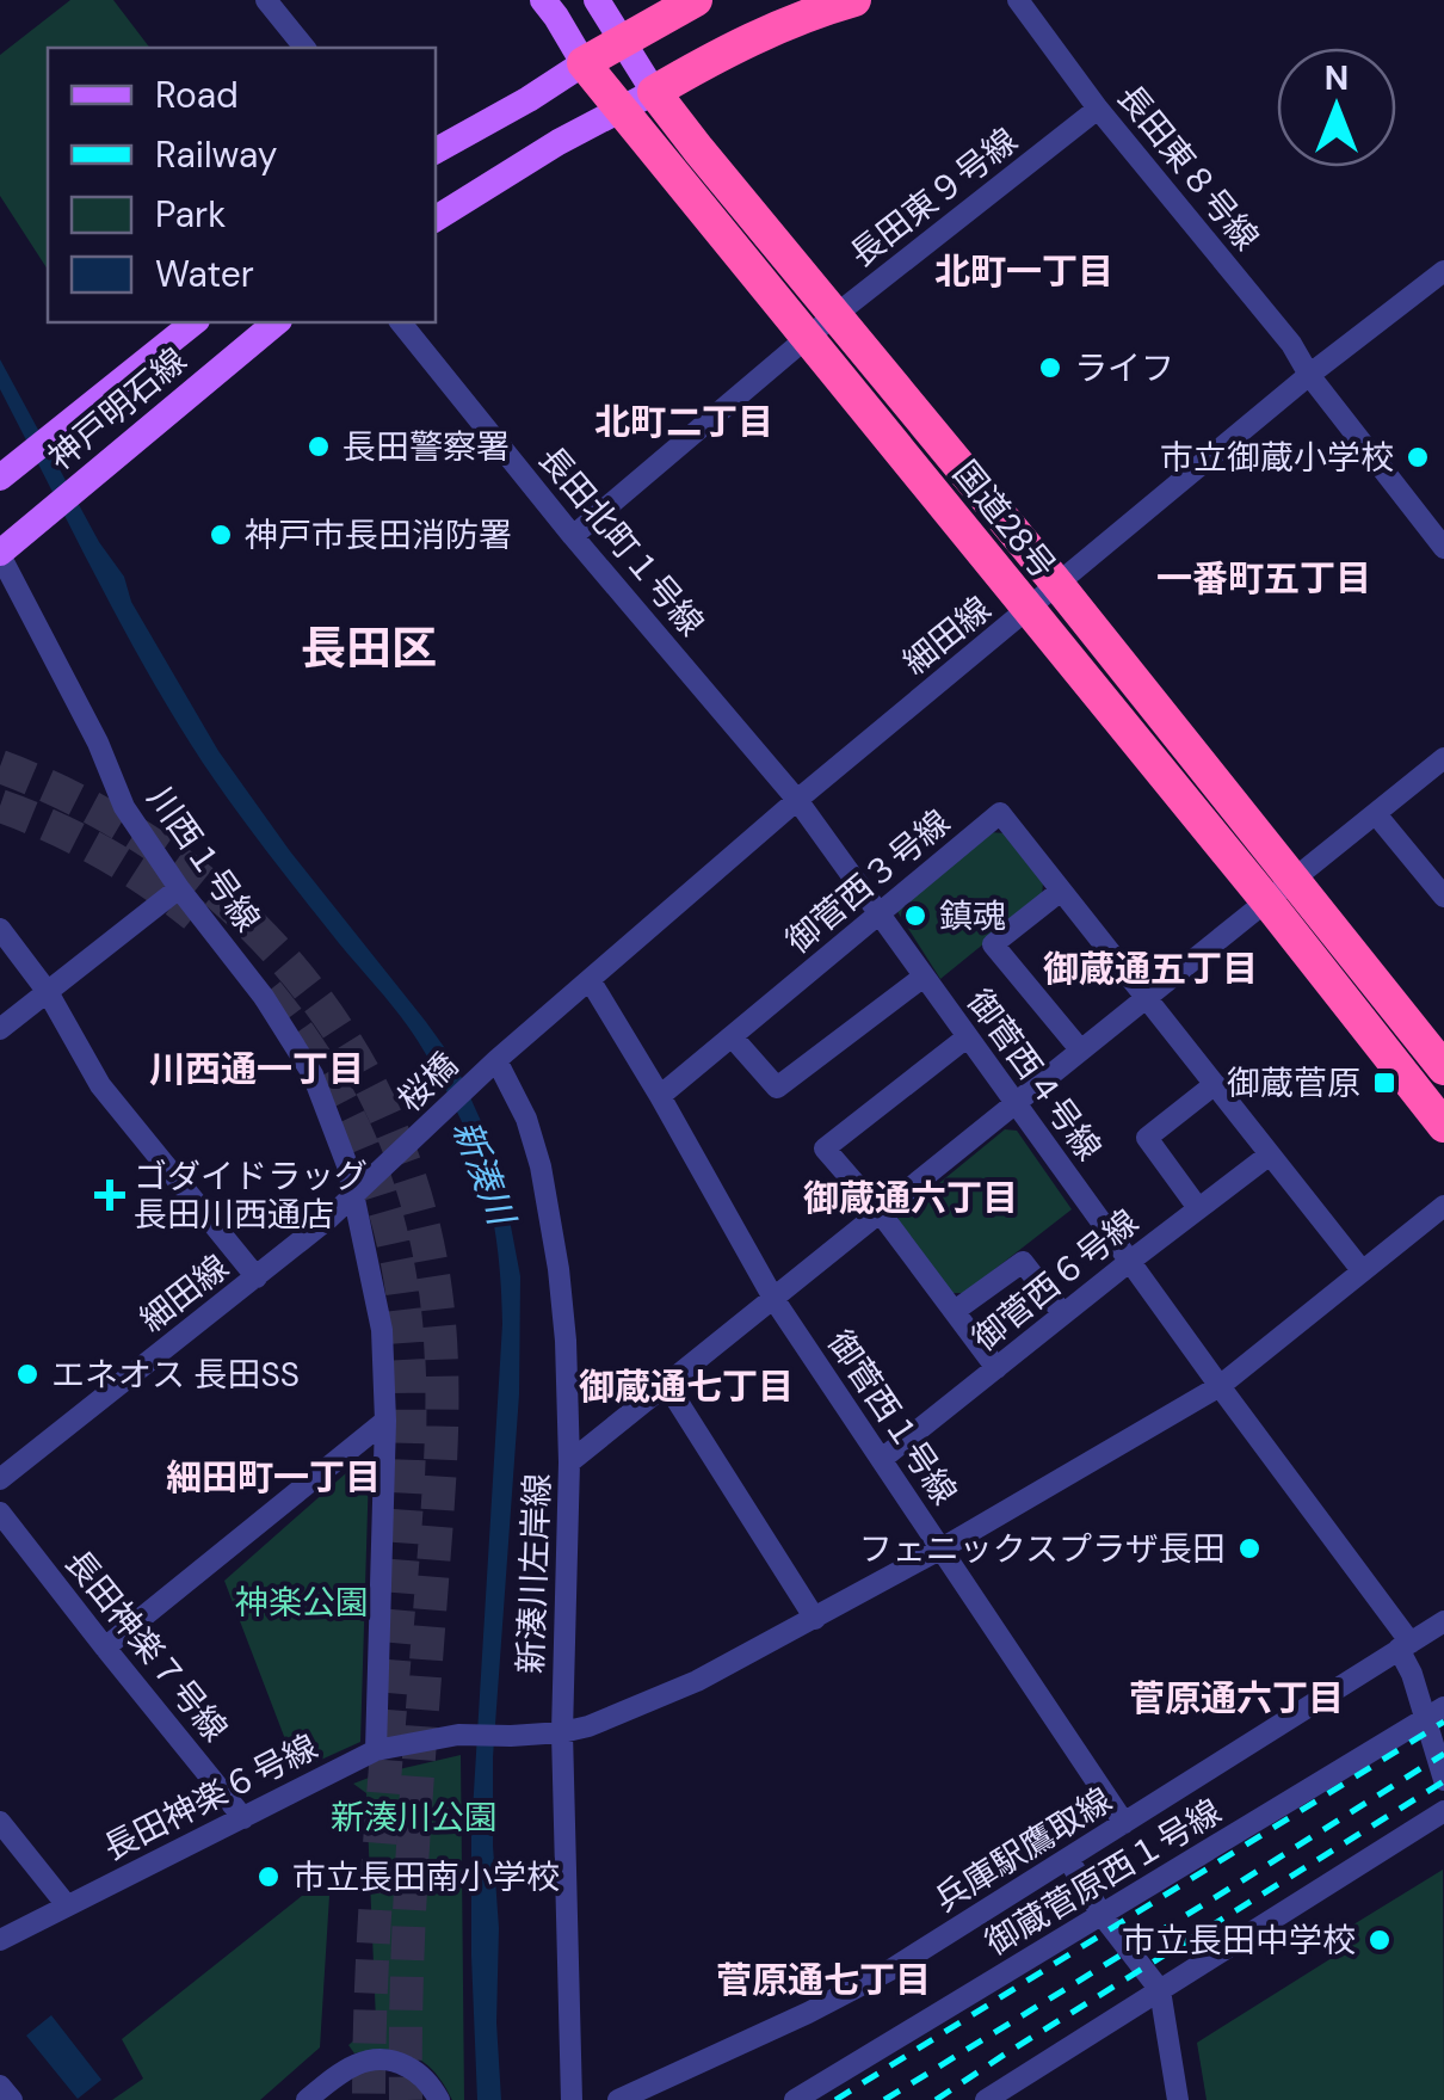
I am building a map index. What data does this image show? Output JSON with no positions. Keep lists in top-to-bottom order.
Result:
{
  "streets": {
    "highway": ["国道28号"],
    "main road": ["神戸明石線"],
    "street": [
      "長田東８号線",
      "長田東９号線",
      "長田北町１号線",
      "細田線",
      "川西１号線",
      "御菅西３号線",
      "御菅西４号線",
      "桜橋",
      "御菅西６号線",
      "御菅西１号線",
      "新湊川左岸線",
      "長田神楽７号線",
      "長田神楽６号線",
      "兵庫駅鷹取線",
      "御蔵菅原西１号線"
    ]
  },
  "crossings": [
    ["長田東８号線", "長田東９号線"],
    ["長田東８号線", "細田線"],
    ["長田東９号線", "国道28号"],
    ["長田東９号線", "長田北町１号線"],
    ["神戸明石線", "川西１号線"],
    ["国道28号", "細田線"],
    ["長田北町１号線", "細田線"],
    ["長田北町１号線", "御菅西４号線"],
    ["細田線", "川西１号線"],
    ["細田線", "御菅西４号線"],
    ["細田線", "桜橋"],
    ["細田線", "御菅西１号線"],
    ["細田線", "新湊川左岸線"],
    ["川西１号線", "長田神楽６号線"],
    ["御菅西３号線", "御菅西４号線"],
    ["御菅西３号線", "御菅西６号線"],
    ["御菅西３号線", "御菅西１号線"],
    ["御菅西４号線", "御菅西６号線"],
    ["御菅西４号線", "御菅西１号線"],
    ["御菅西４号線", "兵庫駅鷹取線"],
    ["御菅西４号線", "御蔵菅原西１号線"],
    ["桜橋", "新湊川左岸線"],
    ["御菅西６号線", "御菅西１号線"],
    ["御菅西１号線", "長田神楽６号線"],
    ["新湊川左岸線", "長田神楽６号線"],
    ["長田神楽７号線", "長田神楽６号線"]
  ],
  "districts": [
    "北町一丁目",
    "北町二丁目",
    "一番町五丁目",
    "長田区",
    "御蔵通五丁目",
    "川西通一丁目",
    "御蔵通六丁目",
    "御蔵通七丁目",
    "細田町一丁目",
    "菅原通六丁目",
    "菅原通七丁目"
  ],
  "water": ["新湊川"],
  "parks": ["神楽公園", "新湊川公園"],
  "places": {
    "other": [
      "ライフ",
      "長田警察署",
      "市立御蔵小学校",
      "神戸市長田消防署",
      "鎮魂",
      "エネオス 長田SS",
      "フェニックスプラザ長田",
      "市立長田南小学校",
      "市立長田中学校"
    ],
    "transit": ["御蔵菅原"],
    "health": ["ゴダイドラッグ 長田川西通店"]
  },
  "legend": [
    "Road",
    "Railway",
    "Park",
    "Water"
  ],
  "north": "top"
}
